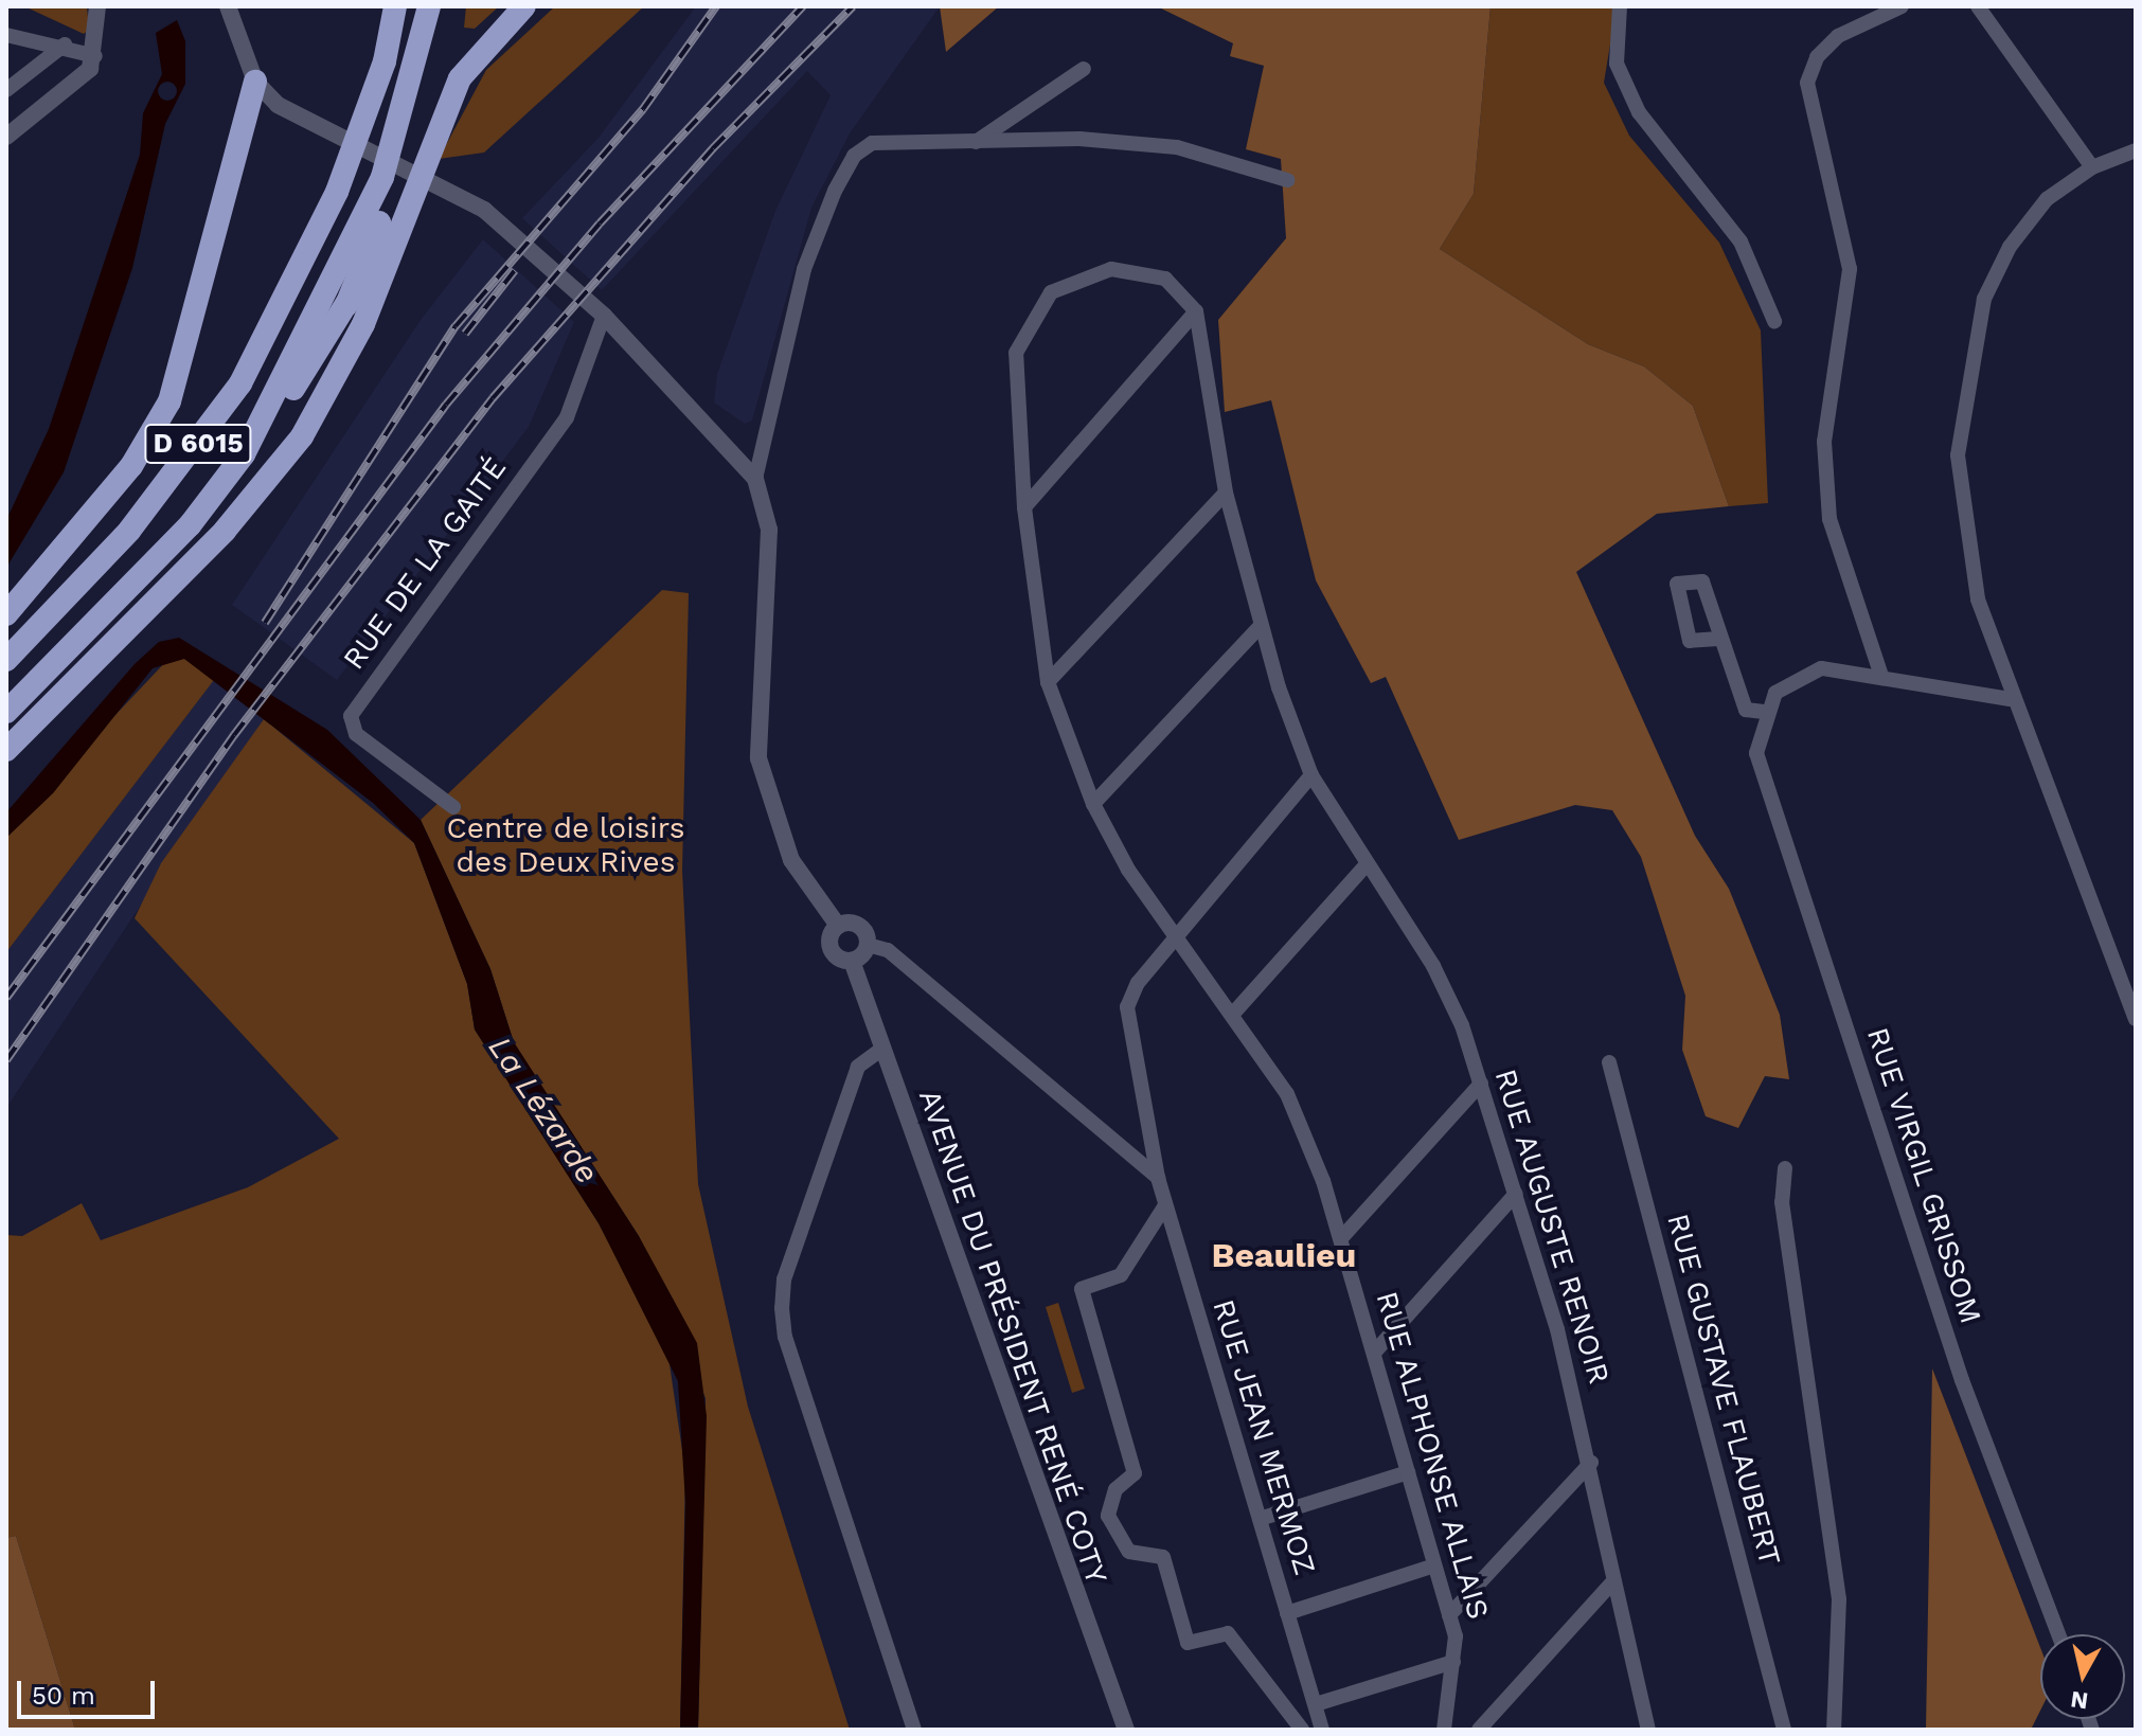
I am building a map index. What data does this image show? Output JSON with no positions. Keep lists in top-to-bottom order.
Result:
{
  "streets": {
    "highway": ["D 6015"],
    "street": [
      "RUE DE LA GAITÉ",
      "RUE VIRGIL GRISSOM",
      "RUE AUGUSTE RENOIR",
      "AVENUE DU PRÉSIDENT RENÉ COTY",
      "RUE GUSTAVE FLAUBERT",
      "RUE JEAN MERMOZ",
      "RUE ALPHONSE ALLAIS"
    ]
  },
  "crossings": [
    ["RUE DE LA GAITÉ", "AVENUE DU PRÉSIDENT RENÉ COTY"],
    ["RUE AUGUSTE RENOIR", "RUE JEAN MERMOZ"],
    ["RUE AUGUSTE RENOIR", "RUE ALPHONSE ALLAIS"],
    ["RUE JEAN MERMOZ", "RUE ALPHONSE ALLAIS"]
  ],
  "districts": ["Beaulieu"],
  "water": ["La Lézarde"],
  "parks": ["Centre de loisirs des Deux Rives"],
  "scale_bar": "50 m",
  "north": "bottom"
}
